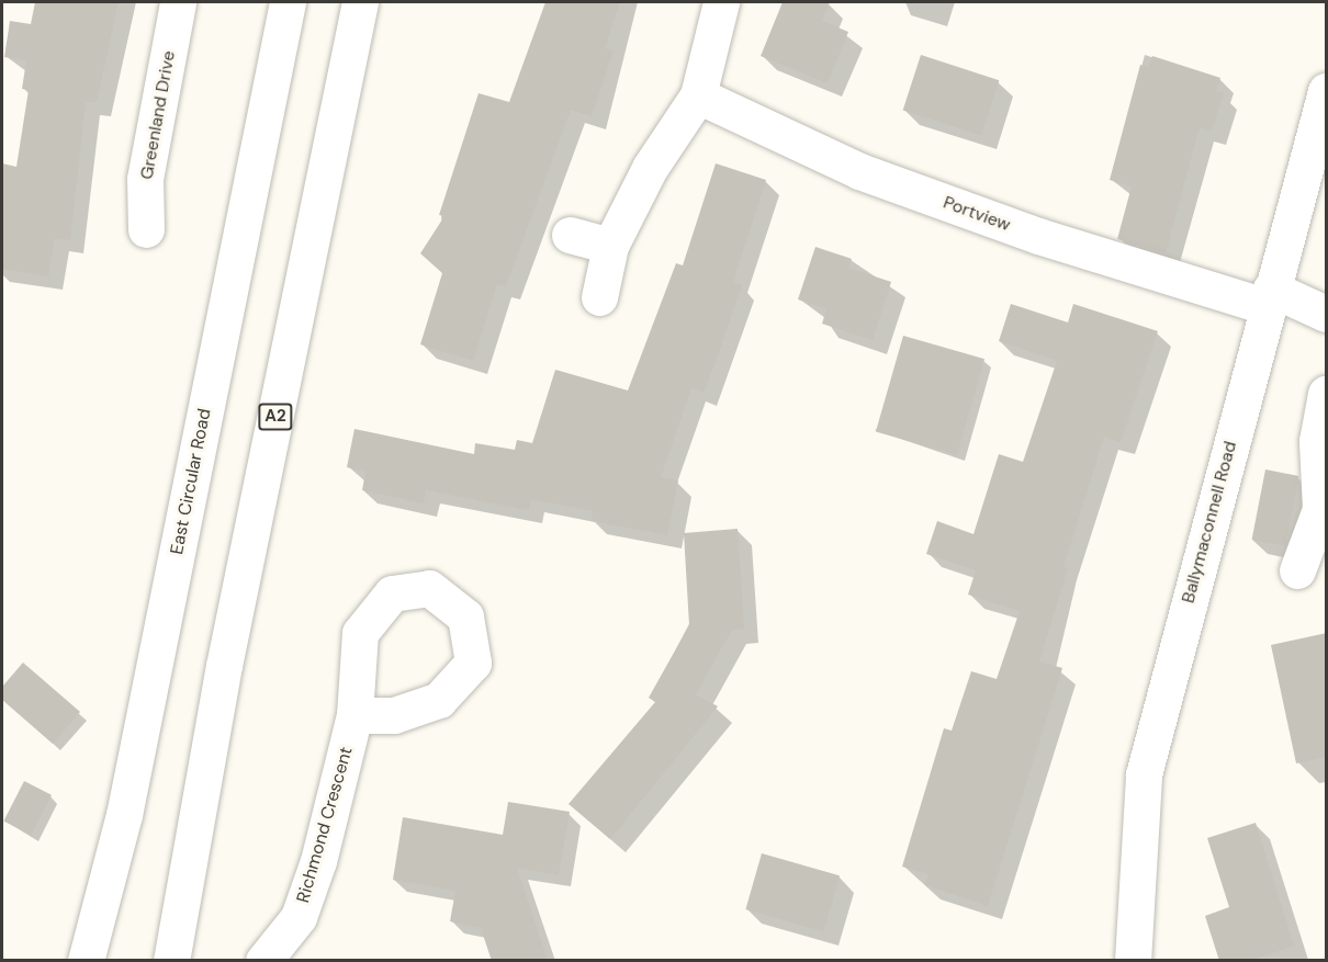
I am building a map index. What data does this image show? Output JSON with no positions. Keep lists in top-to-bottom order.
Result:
{
  "streets": {
    "main road": [
      "Greenland Drive",
      "Portview",
      "A2",
      "East Circular Road",
      "Ballymaconnell Road",
      "Richmond Crescent"
    ]
  },
  "crossings": [
    ["Portview", "Ballymaconnell Road"]
  ]
}
